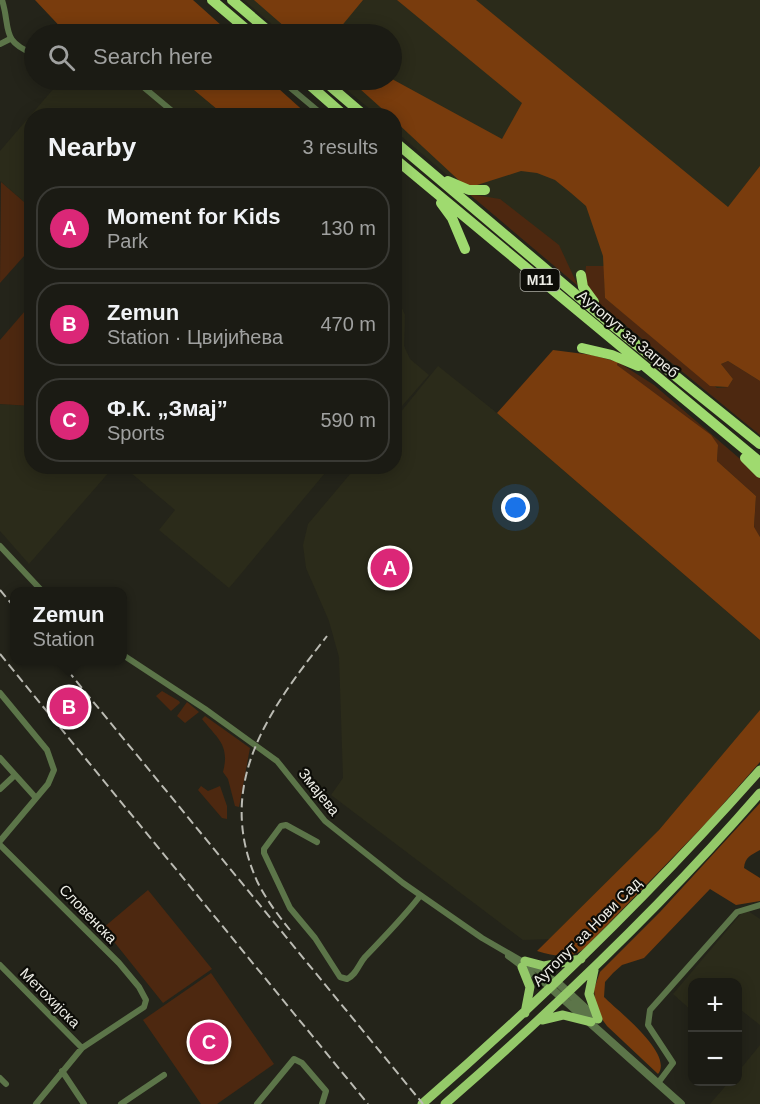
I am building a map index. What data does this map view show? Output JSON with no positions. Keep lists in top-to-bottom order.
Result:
{
  "streets": {
    "highway": ["M11", "Аутопут за Загреб"],
    "main road": ["Аутопут за Нови Сад"],
    "street": ["Змајева", "Словенска", "Метохијска"]
  },
  "crossings": [
    ["Змајева", "Аутопут за Нови Сад"],
    ["Словенска", "Метохијска"]
  ],
  "page": {
    "search": "Search here",
    "heading": ["Nearby", "3 results"],
    "list": [
      {
        "mark": "A",
        "name": "Moment for Kids",
        "note": "Park",
        "value": "130 m"
      },
      {
        "mark": "B",
        "name": "Zemun",
        "note": "Station · Цвијићева",
        "value": "470 m"
      },
      {
        "mark": "C",
        "name": "Ф.К. „Змај”",
        "note": "Sports",
        "value": "590 m"
      }
    ],
    "pins": ["A", "B", "C"],
    "popup": ["Zemun", "Station"],
    "map_buttons": ["+", "−"]
  }
}
